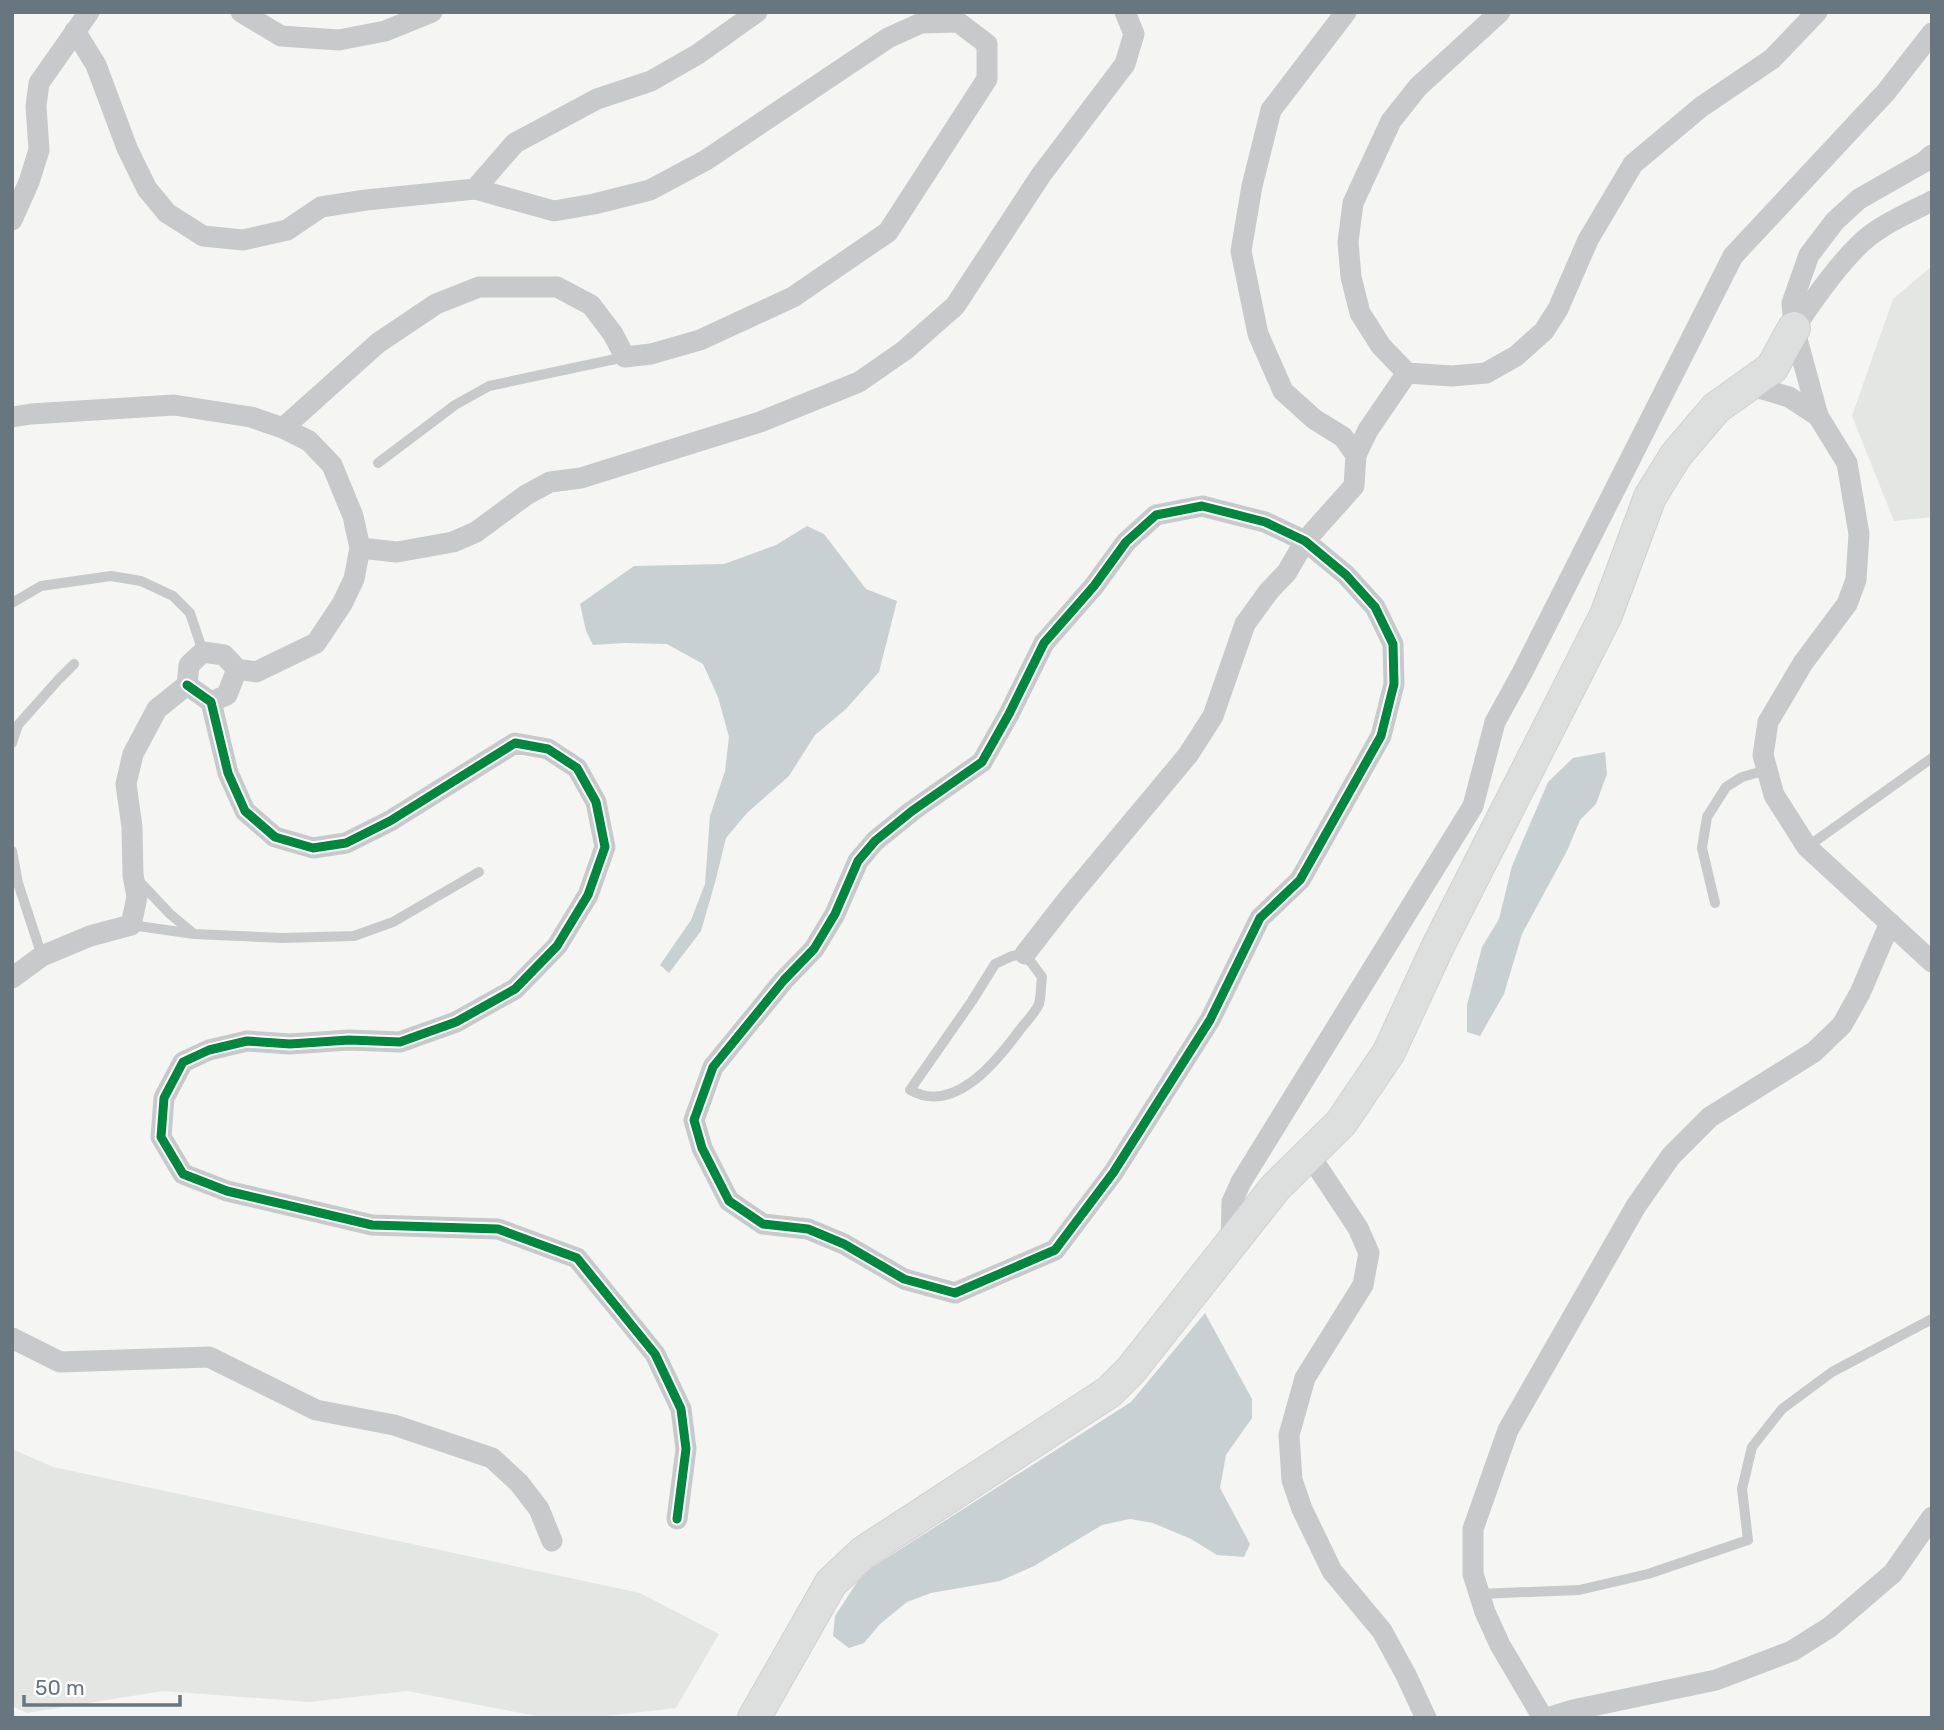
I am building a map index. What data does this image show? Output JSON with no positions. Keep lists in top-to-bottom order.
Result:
{
  "scale_bar": "50 m"
}
